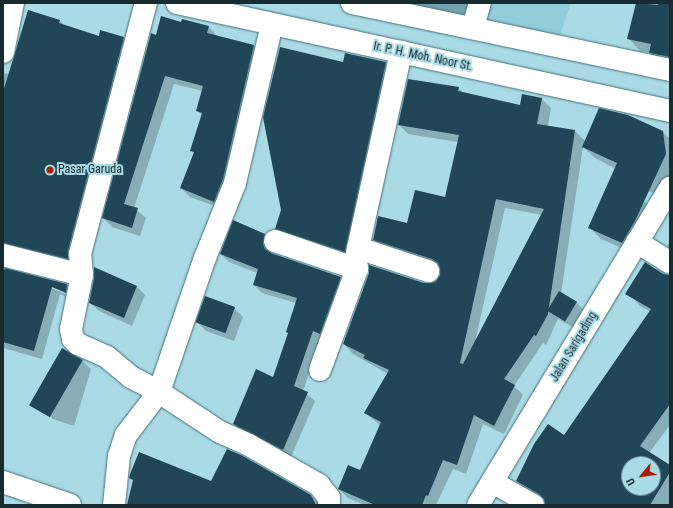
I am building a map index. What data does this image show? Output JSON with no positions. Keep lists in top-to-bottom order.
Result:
{
  "streets": {
    "street": ["Ir. P. H. Moh. Noor St.", "Jalan Sarigading"]
  },
  "places": ["Pasar Garuda"],
  "north": "bottom left"
}
